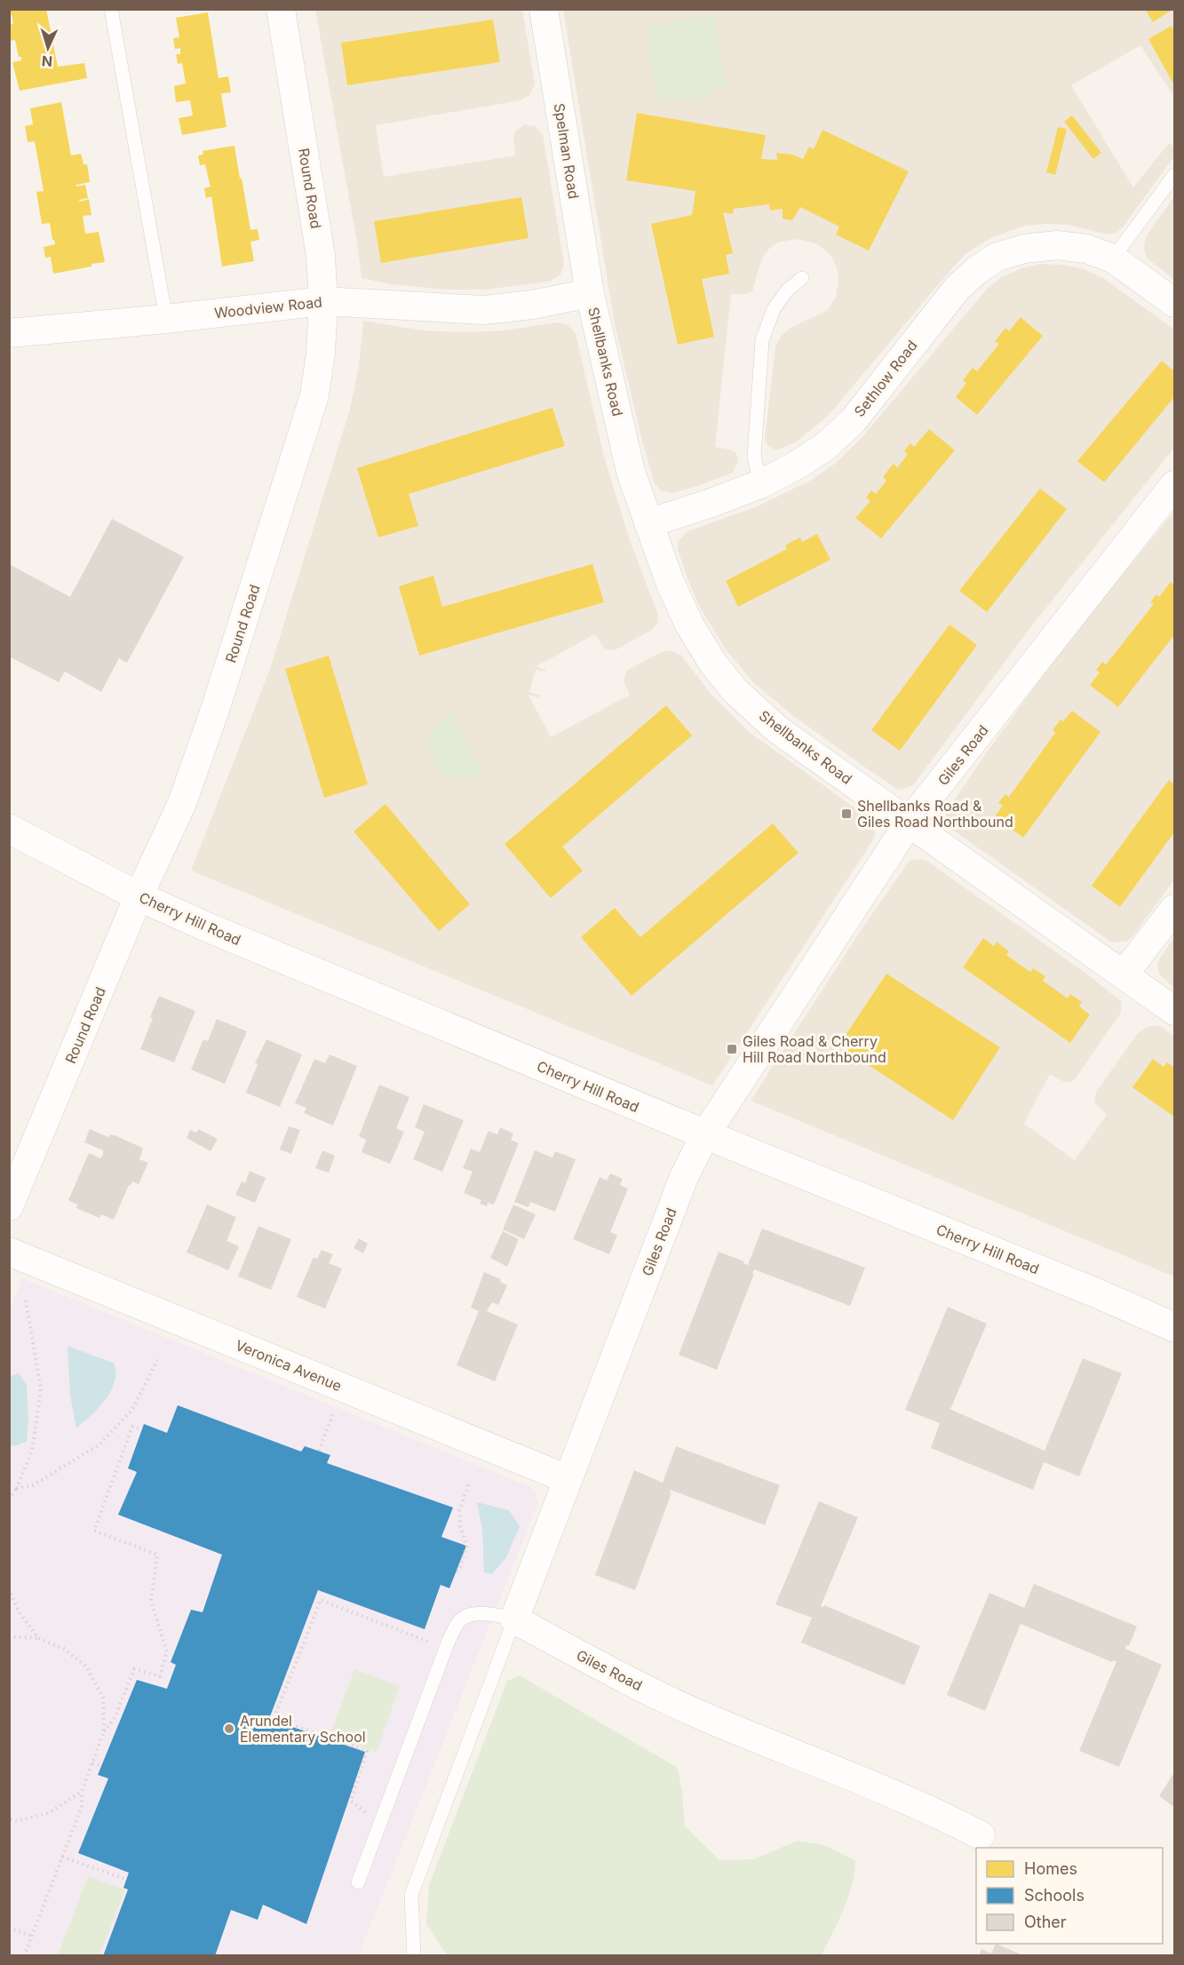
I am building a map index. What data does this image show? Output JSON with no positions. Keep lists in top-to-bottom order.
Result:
{
  "streets": {
    "street": [
      "Spelman Road",
      "Round Road",
      "Woodview Road",
      "Shellbanks Road",
      "Sethlow Road",
      "Giles Road",
      "Cherry Hill Road",
      "Veronica Avenue"
    ]
  },
  "crossings": [
    ["Spelman Road", "Woodview Road"],
    ["Spelman Road", "Shellbanks Road"],
    ["Round Road", "Woodview Road"],
    ["Round Road", "Cherry Hill Road"],
    ["Woodview Road", "Shellbanks Road"],
    ["Shellbanks Road", "Sethlow Road"],
    ["Shellbanks Road", "Giles Road"],
    ["Giles Road", "Cherry Hill Road"],
    ["Giles Road", "Veronica Avenue"]
  ],
  "places": {
    "transit": ["Shellbanks Road & Giles Road Northbound", "Giles Road & Cherry Hill Road Northbound"],
    "other": ["Arundel Elementary School"]
  },
  "legend": ["Homes", "Schools", "Other"],
  "north": "bottom"
}
